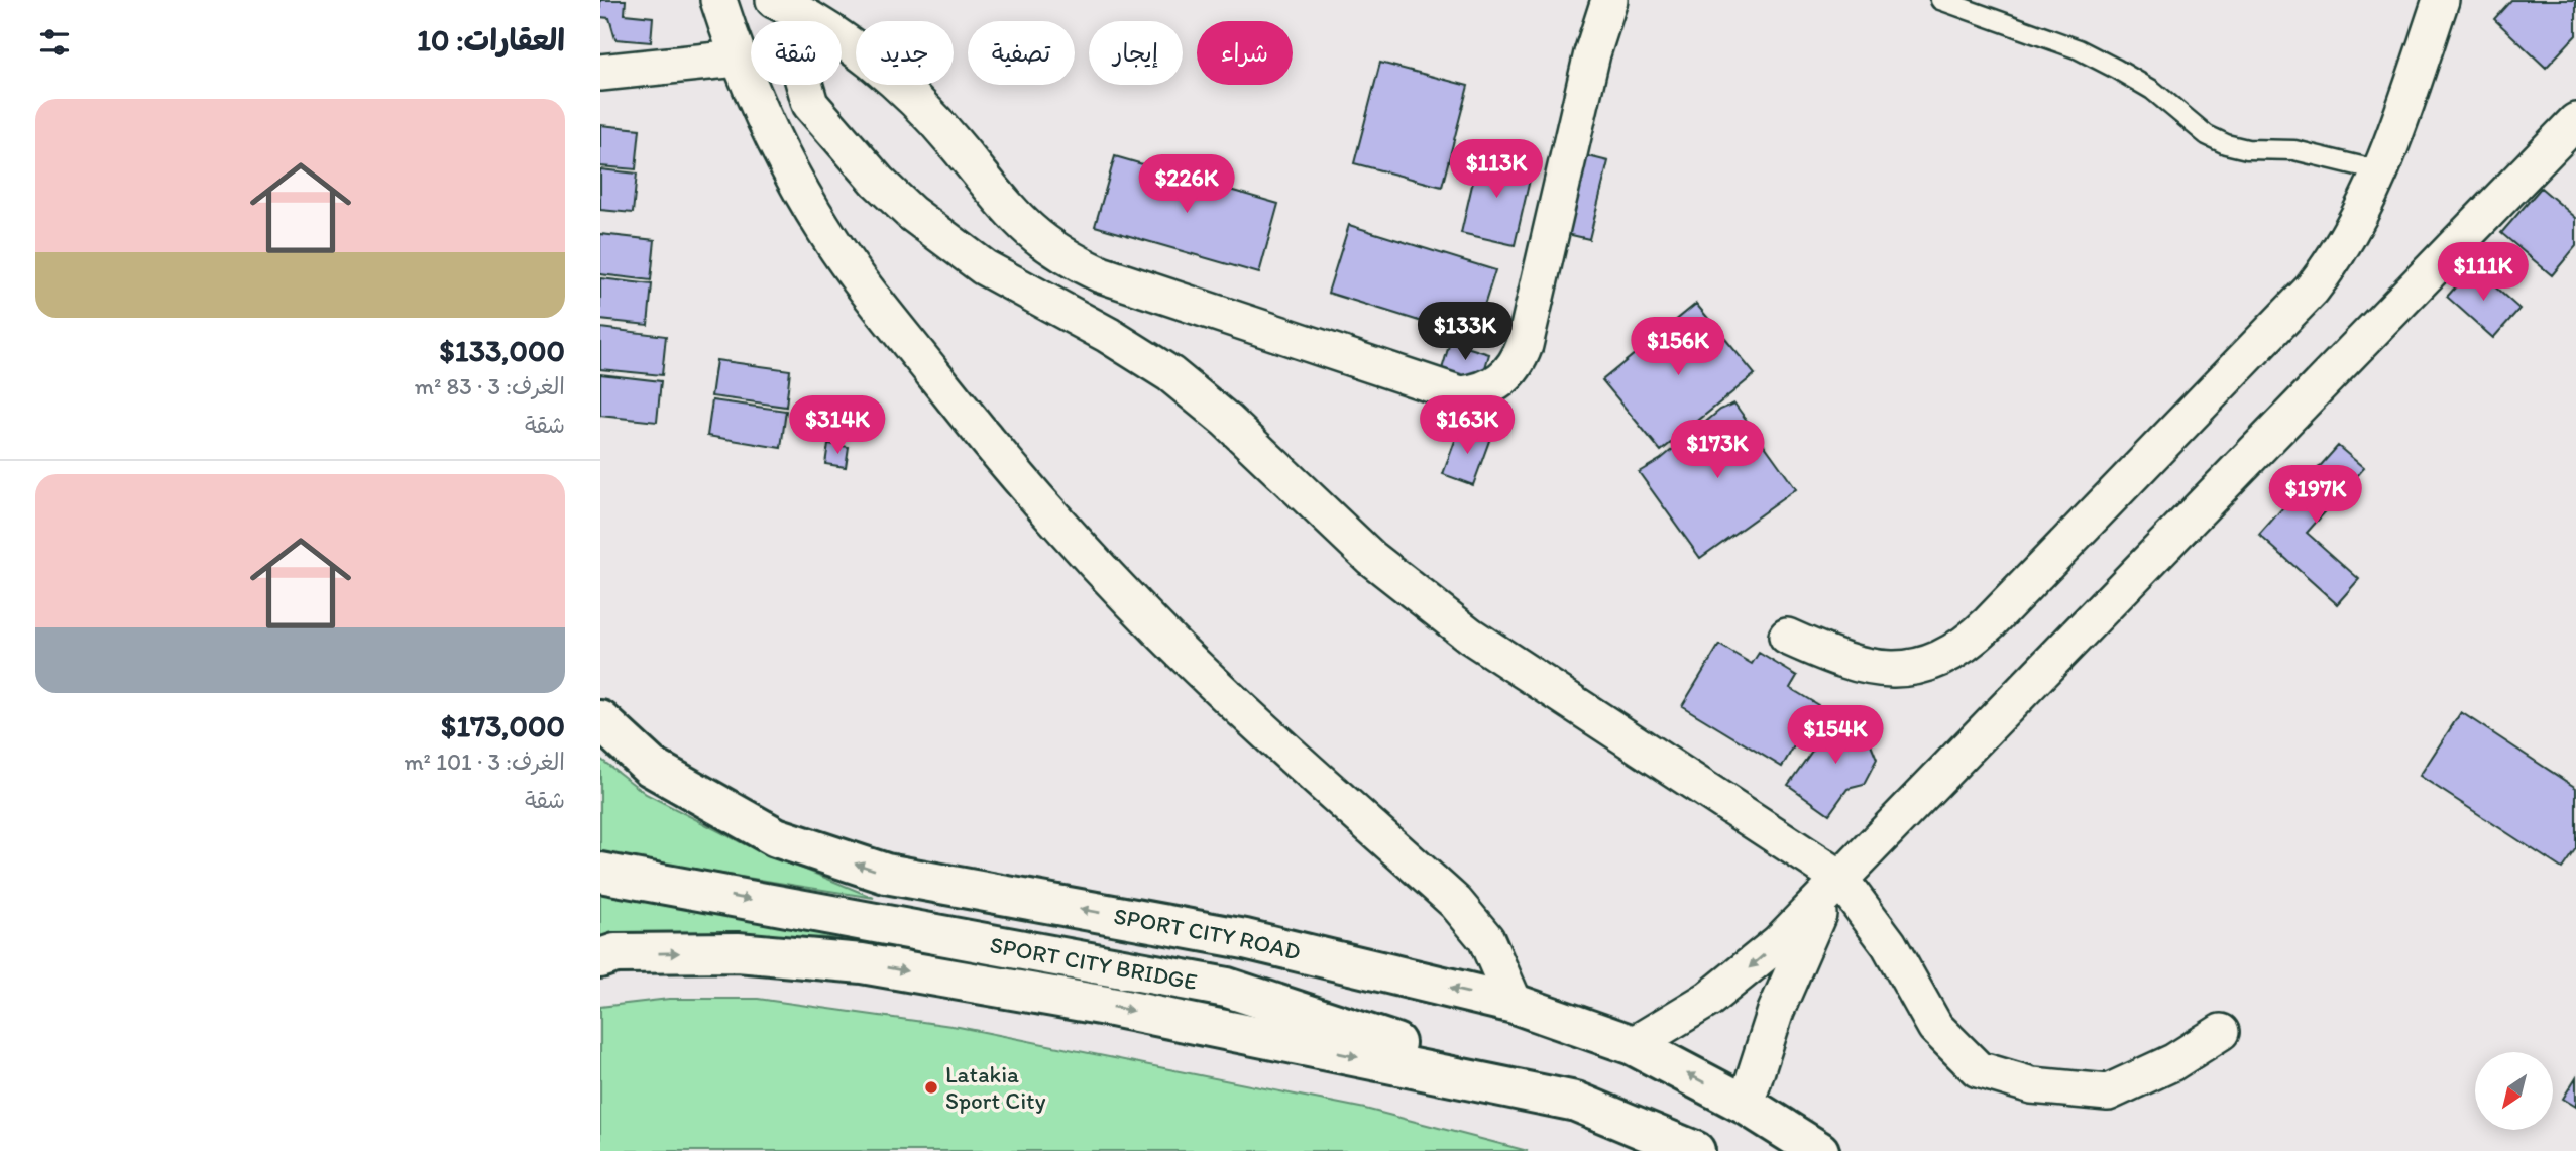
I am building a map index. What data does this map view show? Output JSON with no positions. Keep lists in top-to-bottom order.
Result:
{
  "streets": {
    "main road": ["SPORT CITY ROAD", "SPORT CITY BRIDGE"]
  },
  "places": ["Latakia Sport City"],
  "north": "bottom left",
  "page": {
    "heading": "العقارات: 10",
    "chip": [
      "شراء",
      "إيجار",
      "تصفية",
      "جديد",
      "شقة"
    ],
    "list": [
      {
        "name": "$133,000",
        "note": "الغرف: 3 · 83 m² · شقة"
      },
      {
        "name": "$173,000",
        "note": "الغرف: 3 · 101 m² · شقة"
      }
    ],
    "price": [
      "$113K",
      "$226K",
      "$111K",
      "$133K",
      "$156K",
      "$314K",
      "$163K",
      "$173K",
      "$197K",
      "$154K"
    ]
  }
}
